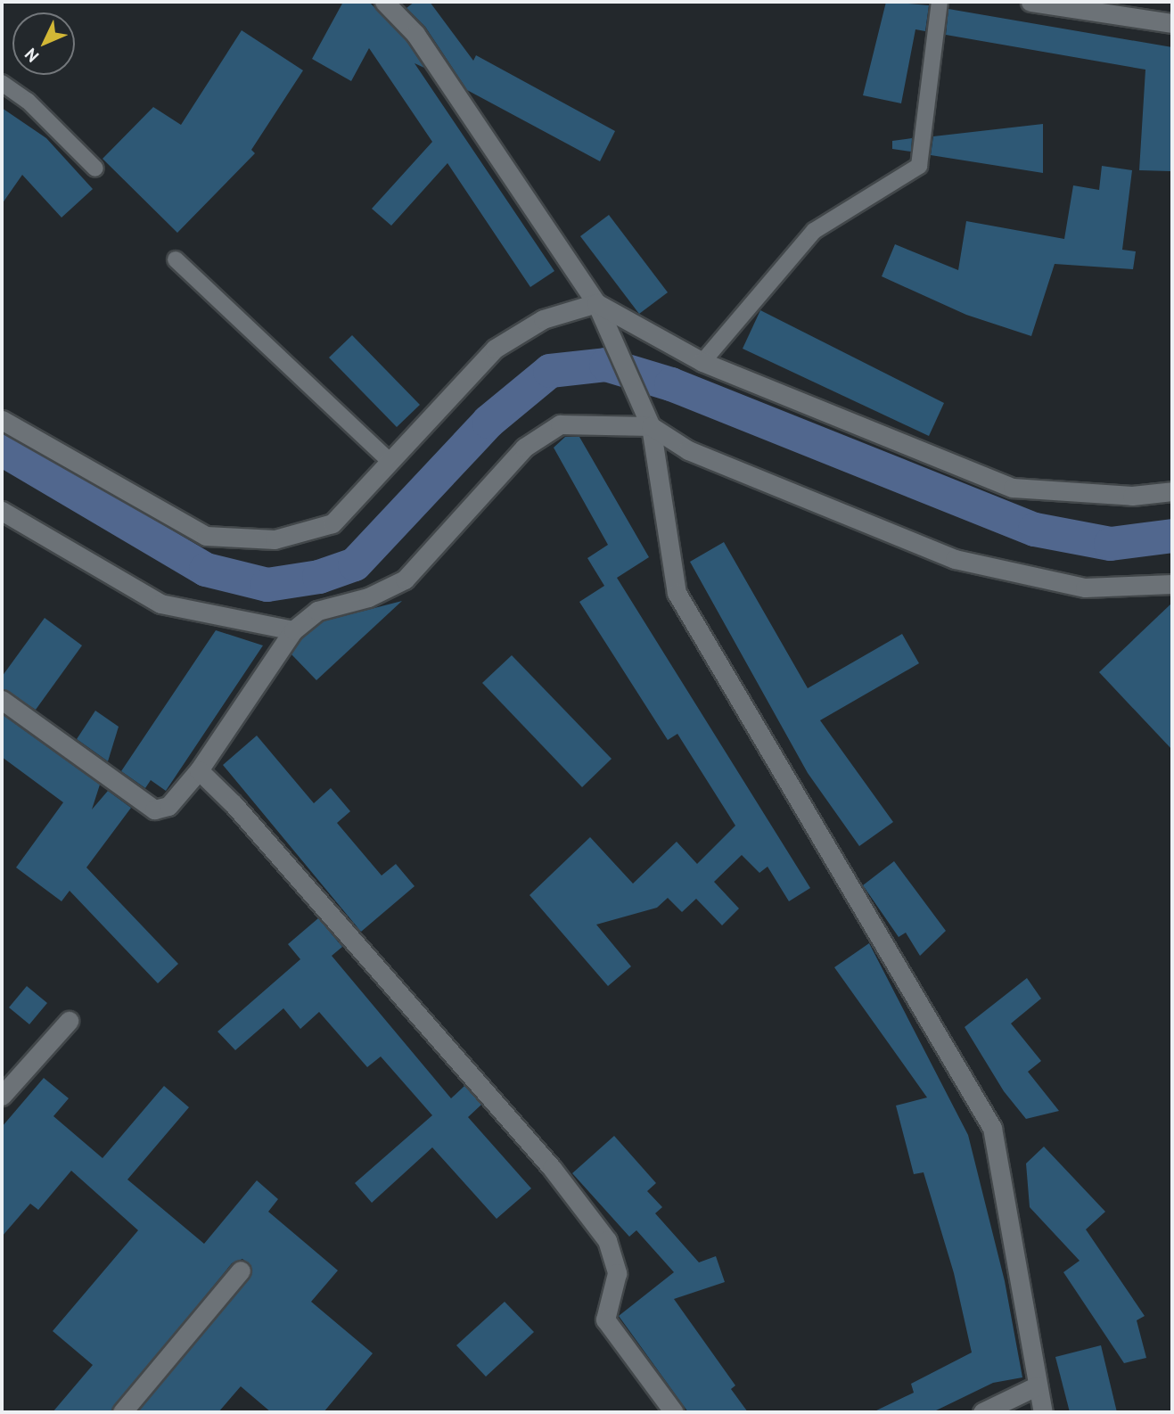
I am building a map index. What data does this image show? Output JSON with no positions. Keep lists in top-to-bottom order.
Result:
{
  "north": "bottom left"
}
